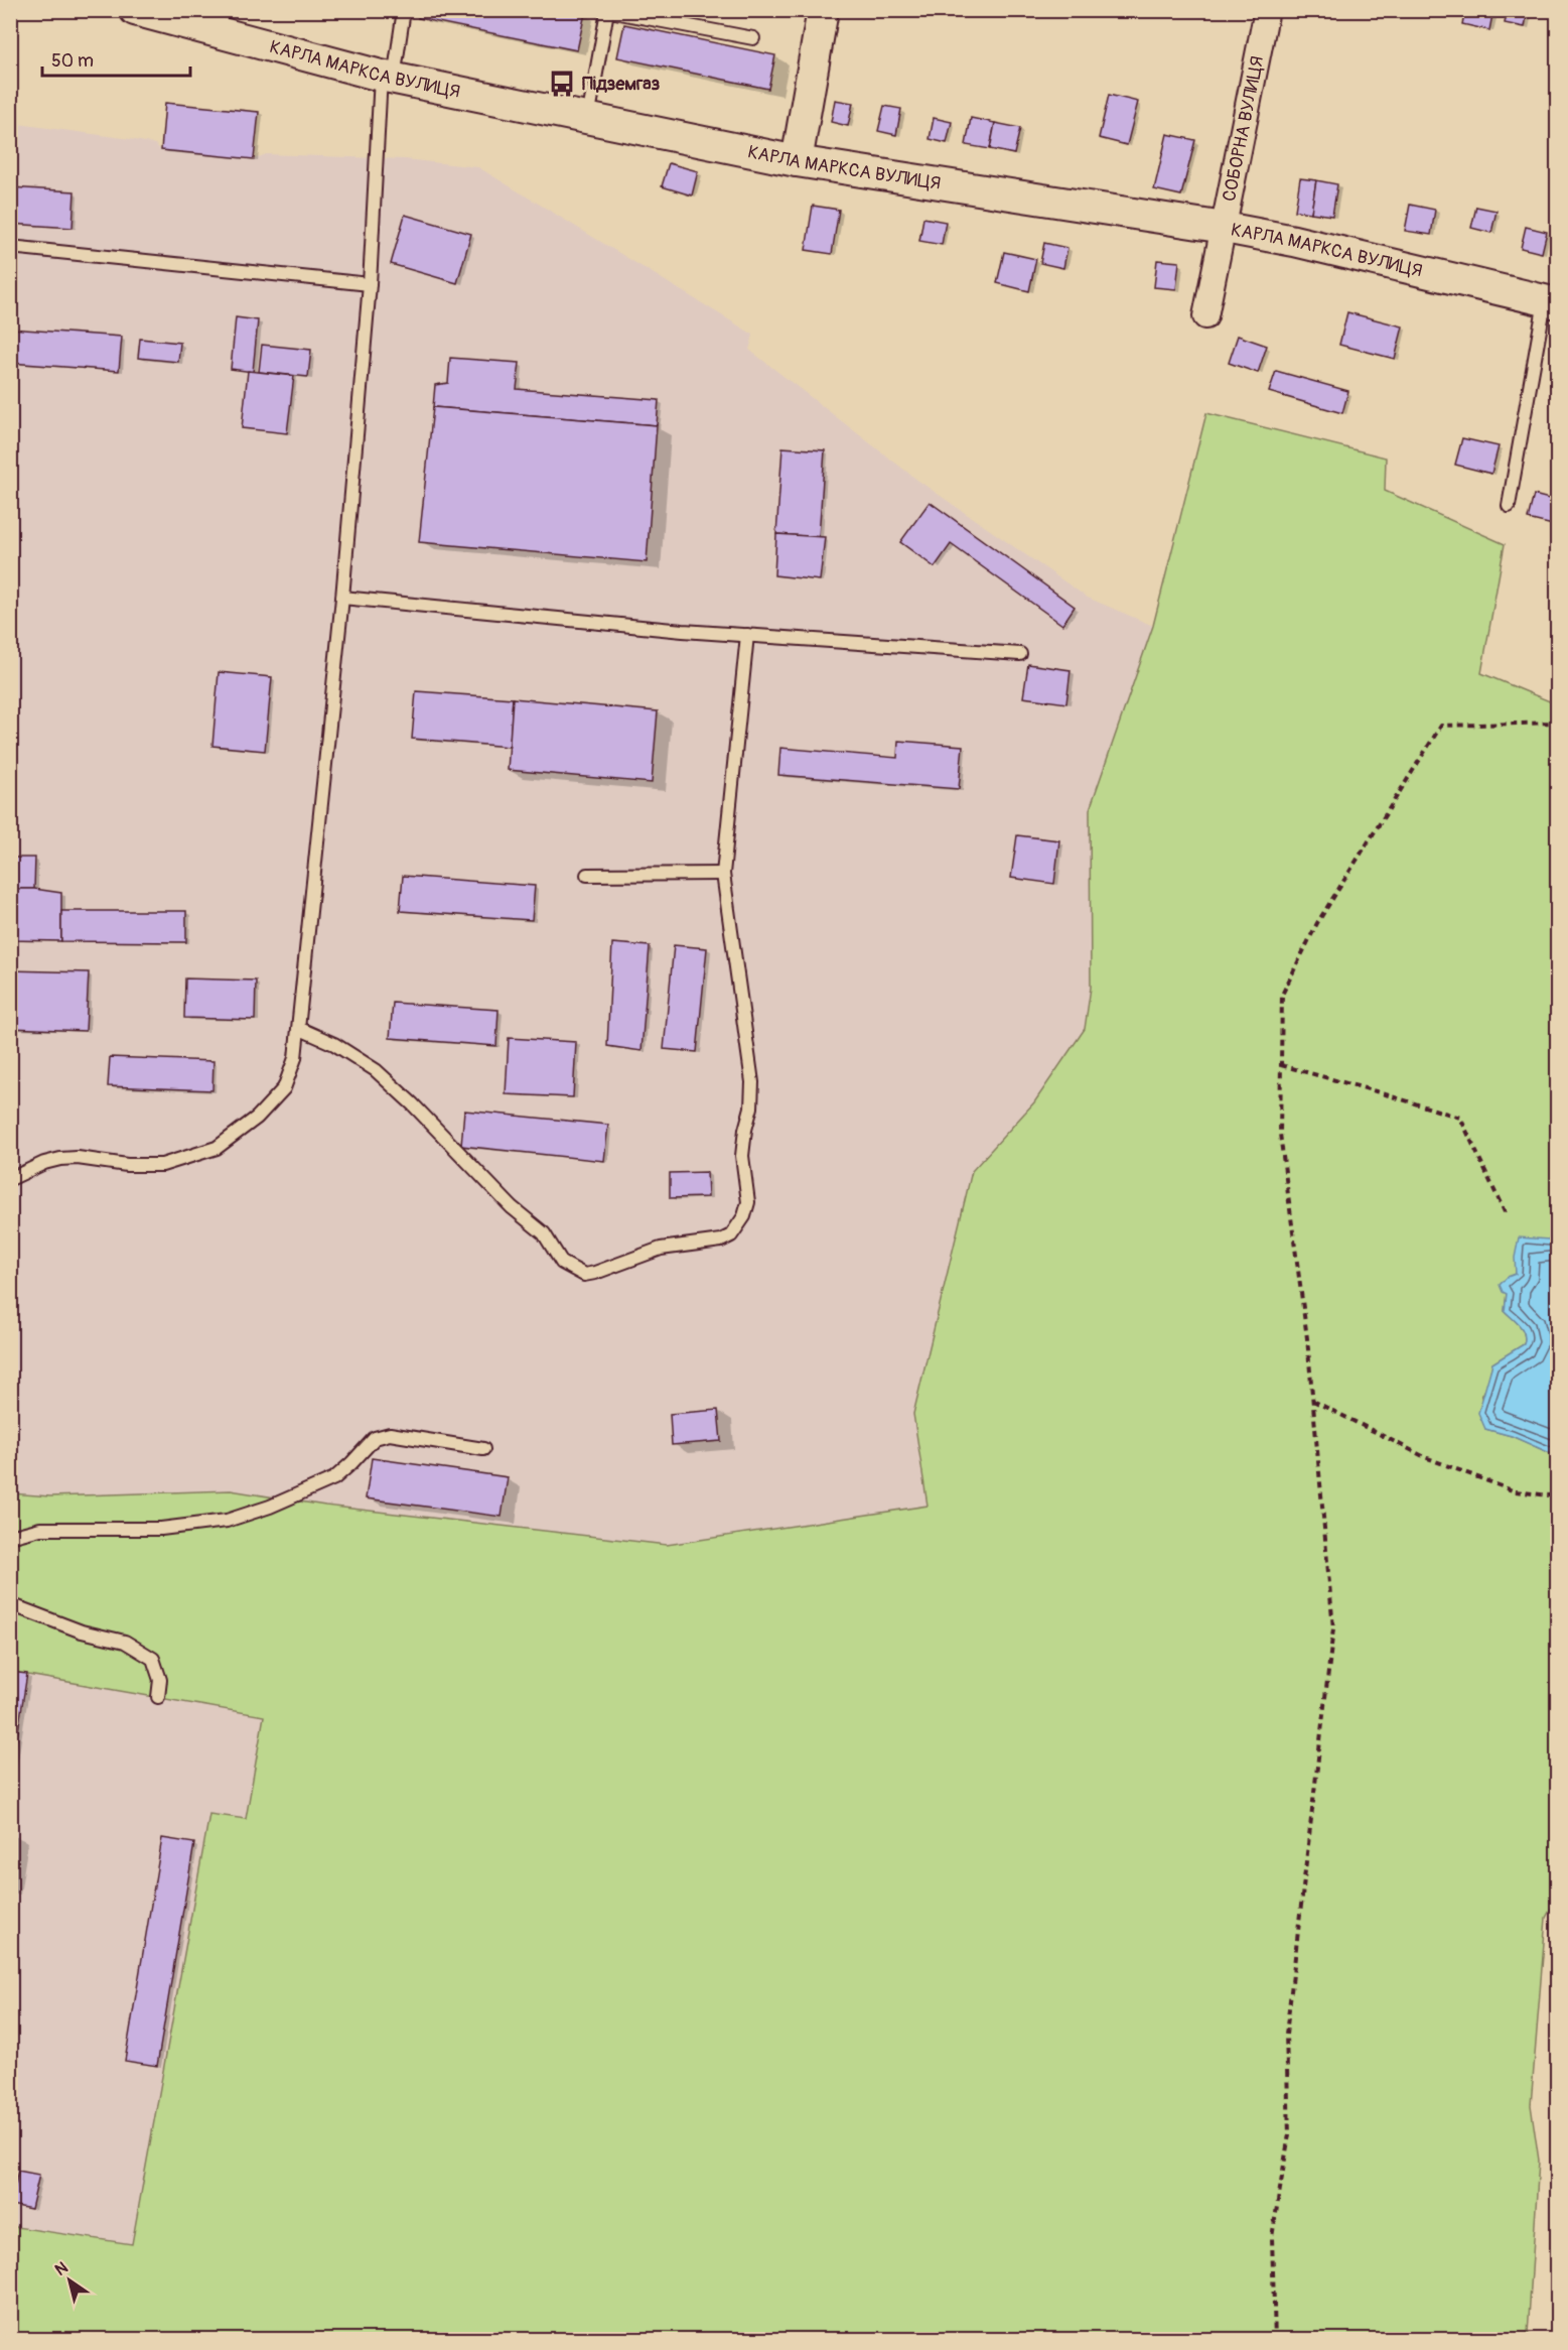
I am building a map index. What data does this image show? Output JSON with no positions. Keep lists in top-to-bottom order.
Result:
{
  "streets": {
    "street": ["КАРЛА МАРКСА ВУЛИЦЯ", "СОБОРНА ВУЛИЦЯ"]
  },
  "crossings": [
    ["КАРЛА МАРКСА ВУЛИЦЯ", "СОБОРНА ВУЛИЦЯ"]
  ],
  "places": {
    "bus stop": ["Підземгаз"]
  },
  "scale_bar": "50 m",
  "north": "top left"
}
